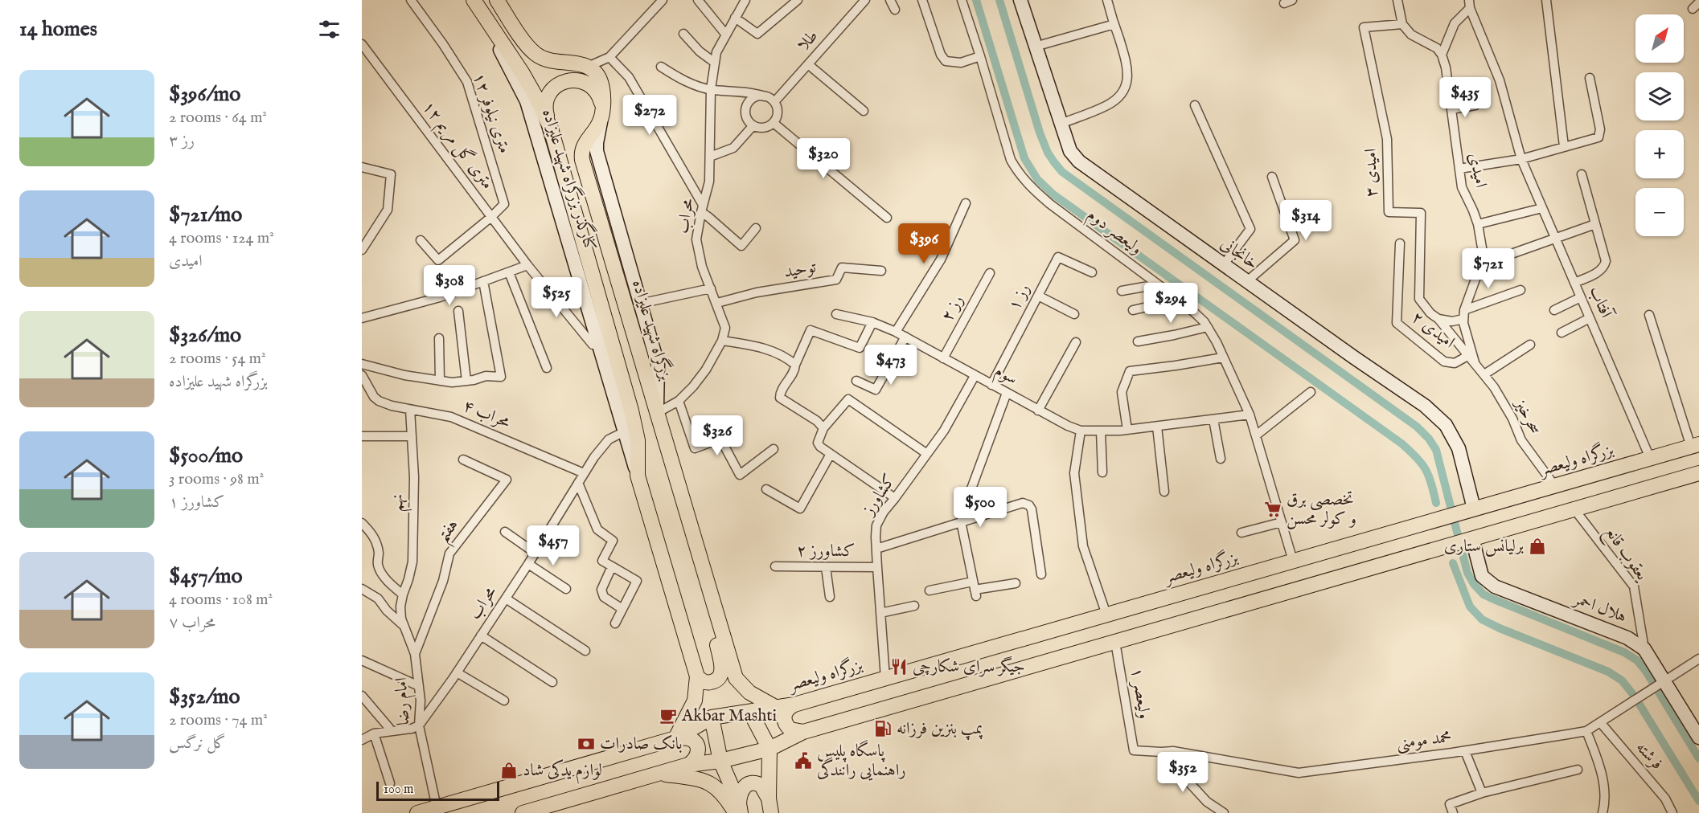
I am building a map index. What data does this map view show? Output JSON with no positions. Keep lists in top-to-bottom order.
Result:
{
  "streets": {
    "highway": ["بزرگراه شهید علیزاده", "بزرگراه ولیعصر"],
    "main road": ["کنارگذر بزرگراه شهید علیزاده", "خانجانی", "هلال احمر"],
    "street": [
      "طلا",
      "۱۲ متری نیلوفر",
      "۱۲ متری گل مریم",
      "امیدی",
      "امیدی ۳",
      "محراب",
      "ولیعصر دوم",
      "توحید",
      "رز ۱",
      "آفتاب",
      "رز ۲",
      "امیدی ۲",
      "سوم",
      "محراب ۴",
      "سحرخیز",
      "کشاورز",
      "نهم",
      "هفتم",
      "کشاورز ۲",
      "یعقوب قانع",
      "ولیعصر ۱",
      "امام رضا",
      "محمد مومنی",
      "فرشته"
    ]
  },
  "crossings": [
    ["۱۲ متری نیلوفر", "۱۲ متری گل مریم"],
    ["۱۲ متری گل مریم", "کنارگذر بزرگراه شهید علیزاده"],
    ["امیدی", "امیدی ۳"],
    ["امیدی", "امیدی ۲"],
    ["امیدی", "سحرخیز"],
    ["امیدی ۳", "امیدی ۲"],
    ["امیدی ۳", "سحرخیز"],
    ["کنارگذر بزرگراه شهید علیزاده", "محراب"],
    ["محراب", "توحید"],
    ["محراب", "بزرگراه شهید علیزاده"],
    ["محراب", "محراب ۴"],
    ["محراب", "امام رضا"],
    ["ولیعصر دوم", "سوم"],
    ["ولیعصر دوم", "بزرگراه ولیعصر"],
    ["خانجانی", "بزرگراه ولیعصر"],
    ["رز ۱", "سوم"],
    ["آفتاب", "بزرگراه ولیعصر"],
    ["رز ۲", "سوم"],
    ["بزرگراه شهید علیزاده", "بزرگراه ولیعصر"],
    ["امیدی ۲", "سحرخیز"],
    ["سوم", "کشاورز"],
    ["محراب ۴", "نهم"],
    ["سحرخیز", "بزرگراه ولیعصر"],
    ["بزرگراه ولیعصر", "کشاورز"],
    ["کشاورز", "کشاورز ۲"],
    ["نهم", "امام رضا"],
    ["هفتم", "امام رضا"],
    ["یعقوب قانع", "هلال احمر"],
    ["هلال احمر", "محمد مومنی"],
    ["ولیعصر ۱", "محمد مومنی"],
    ["محمد مومنی", "فرشته"]
  ],
  "places": {
    "supermarket": ["تخصصی برق و کولر محسن"],
    "shop": ["برلیانس ستاری", "لوازم یدکی شاد"],
    "restaurant": ["جیگر سرای شکارچی"],
    "cafe": ["Akbar Mashti"],
    "fuel station": ["پمپ بنزین فرزانه"],
    "bank": ["بانک صادرات"],
    "public building": ["پاسگاه پلیس راهنمایی رانندگی"]
  },
  "scale_bar": "100 m",
  "north": "top right",
  "page": {
    "heading": "14 homes",
    "map_buttons": ["+", "−"],
    "list": [
      {
        "name": "$396/mo",
        "note": "2 rooms · 64 m² · رز ۳"
      },
      {
        "name": "$721/mo",
        "note": "4 rooms · 124 m² · امیدی"
      },
      {
        "name": "$326/mo",
        "note": "2 rooms · 54 m² · بزرگراه شهید علیزاده"
      },
      {
        "name": "$500/mo",
        "note": "3 rooms · 98 m² · کشاورز ۱"
      },
      {
        "name": "$457/mo",
        "note": "4 rooms · 108 m² · محراب ۷"
      },
      {
        "name": "$352/mo",
        "note": "2 rooms · 74 m² · گل نرگس"
      }
    ],
    "price": [
      "$435",
      "$272",
      "$320",
      "$314",
      "$396",
      "$721",
      "$308",
      "$525",
      "$294",
      "$473",
      "$326",
      "$500",
      "$457",
      "$352"
    ],
    "scale": "100 m"
  }
}
